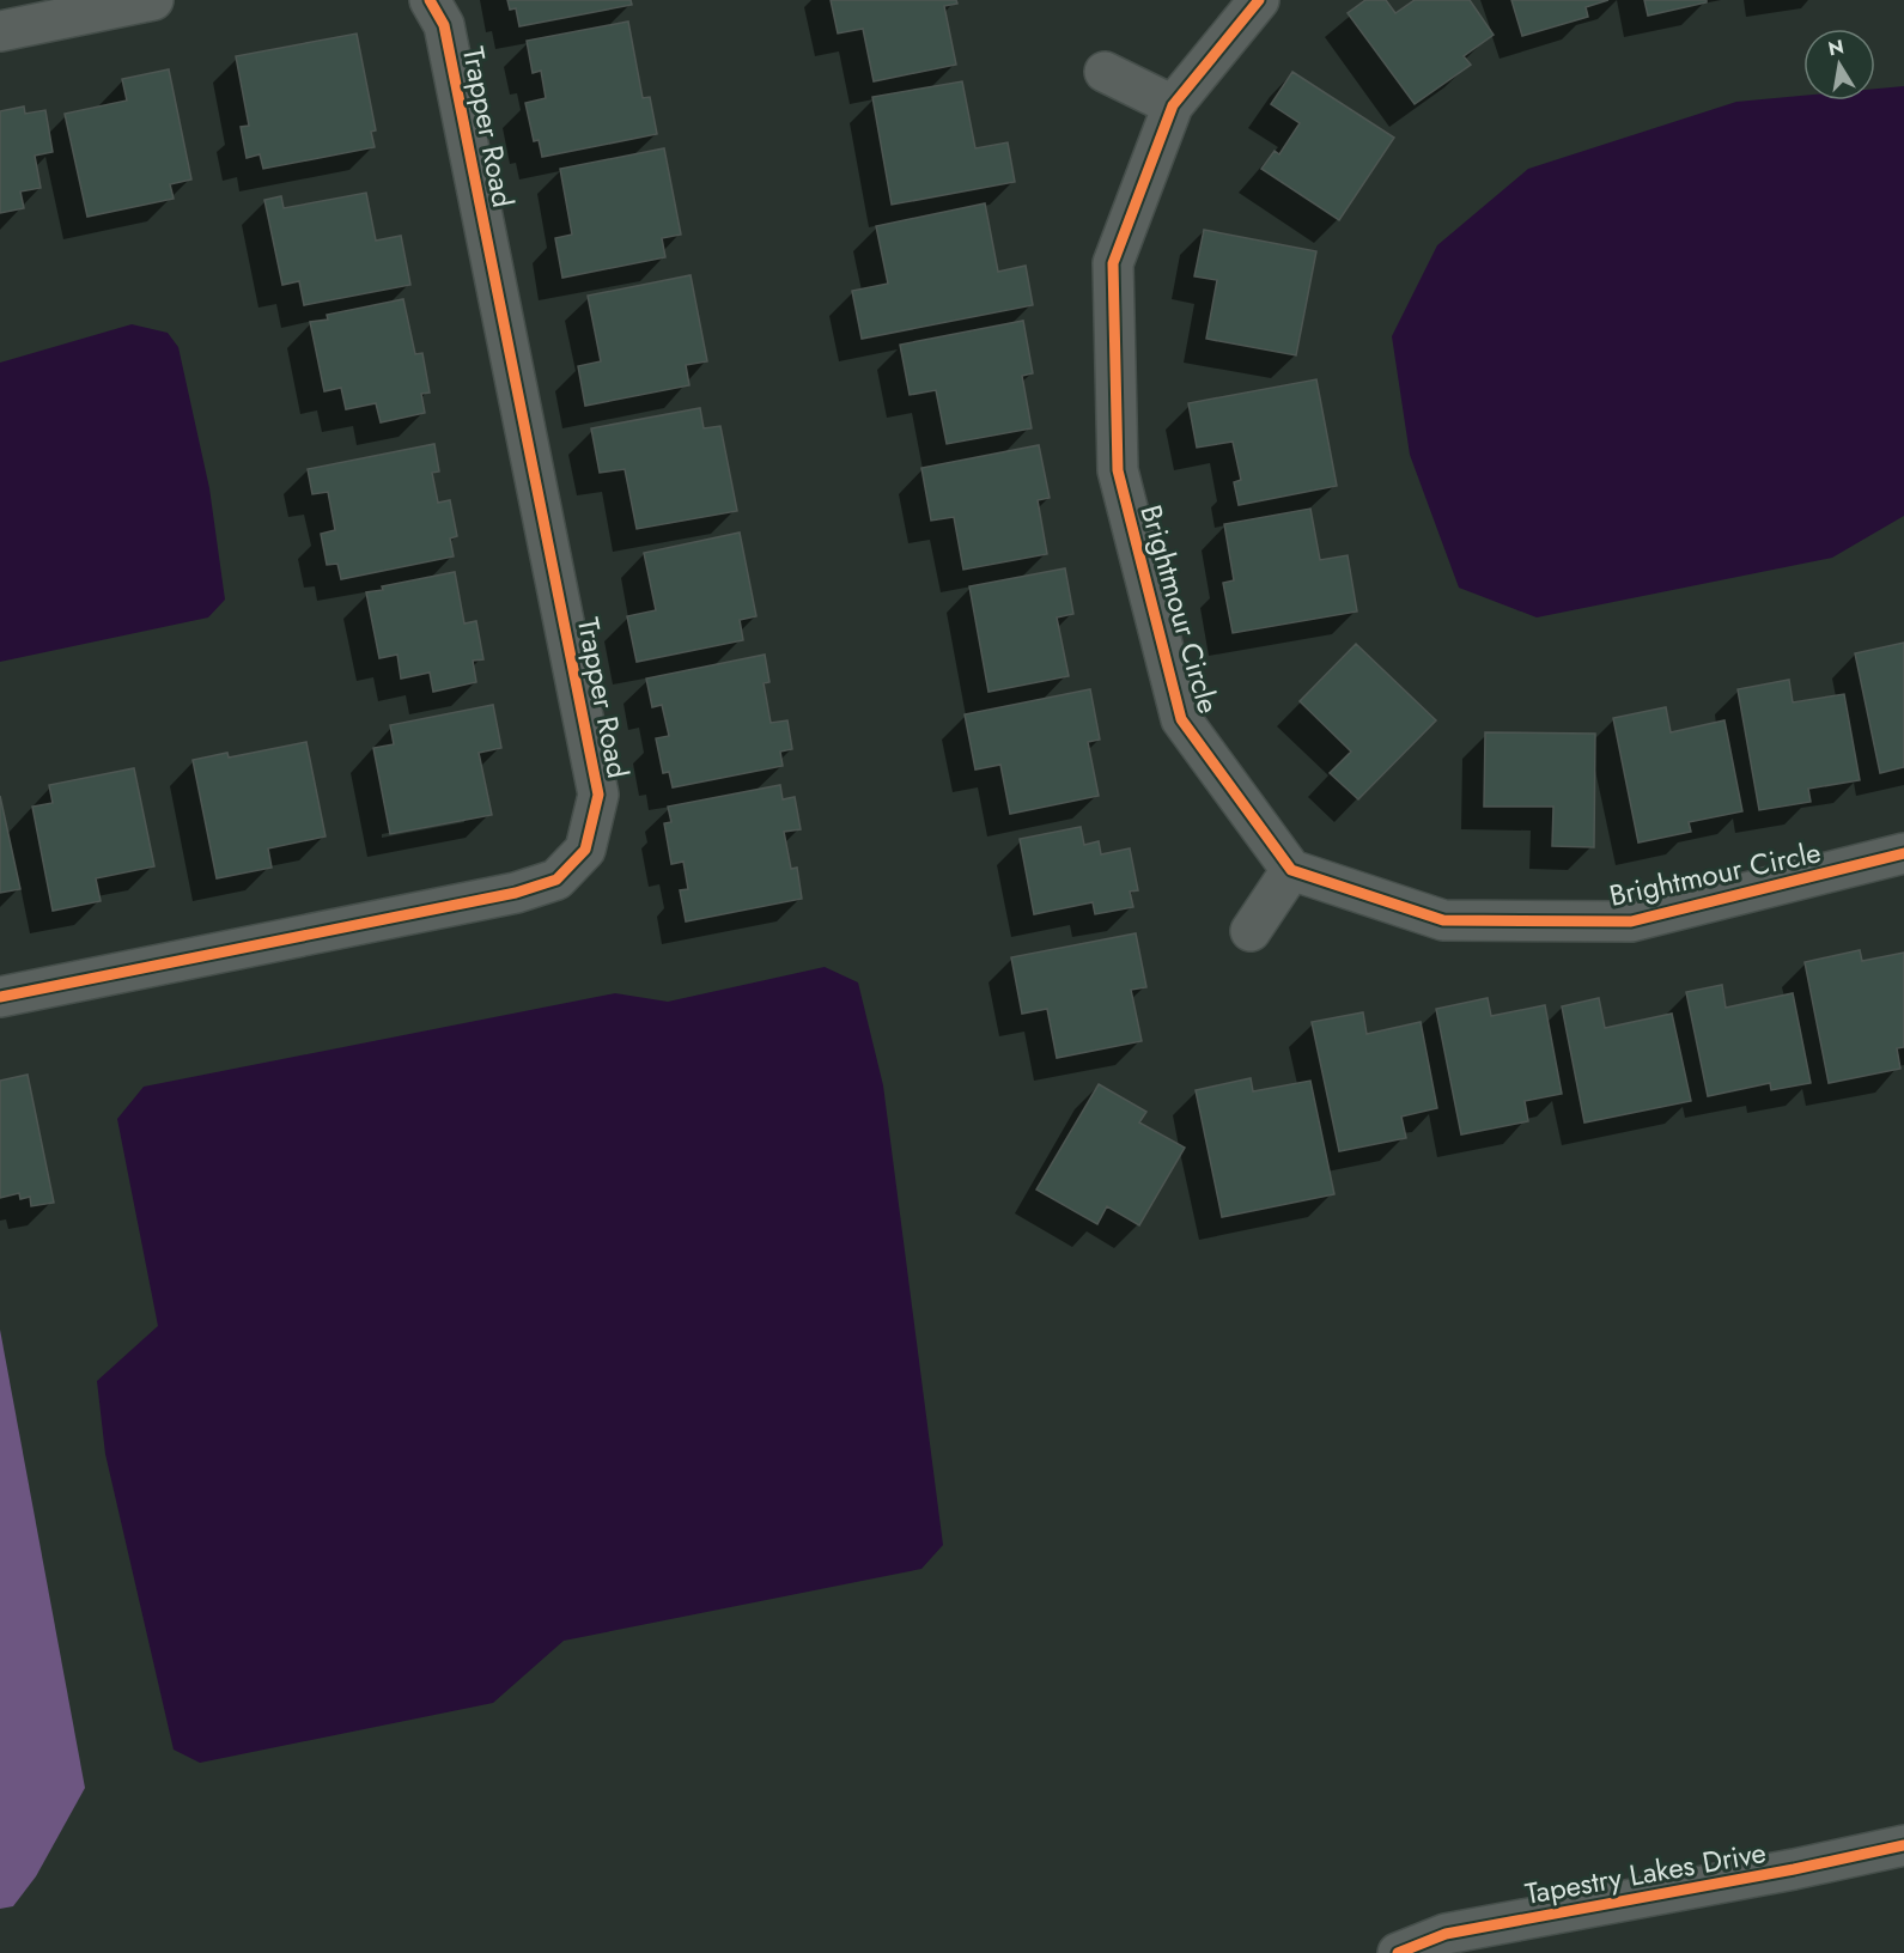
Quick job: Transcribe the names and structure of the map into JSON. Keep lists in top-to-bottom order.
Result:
{
  "streets": {
    "street": ["Trapper Road", "Brightmour Circle", "Tapestry Lakes Drive"]
  },
  "north": "top"
}
